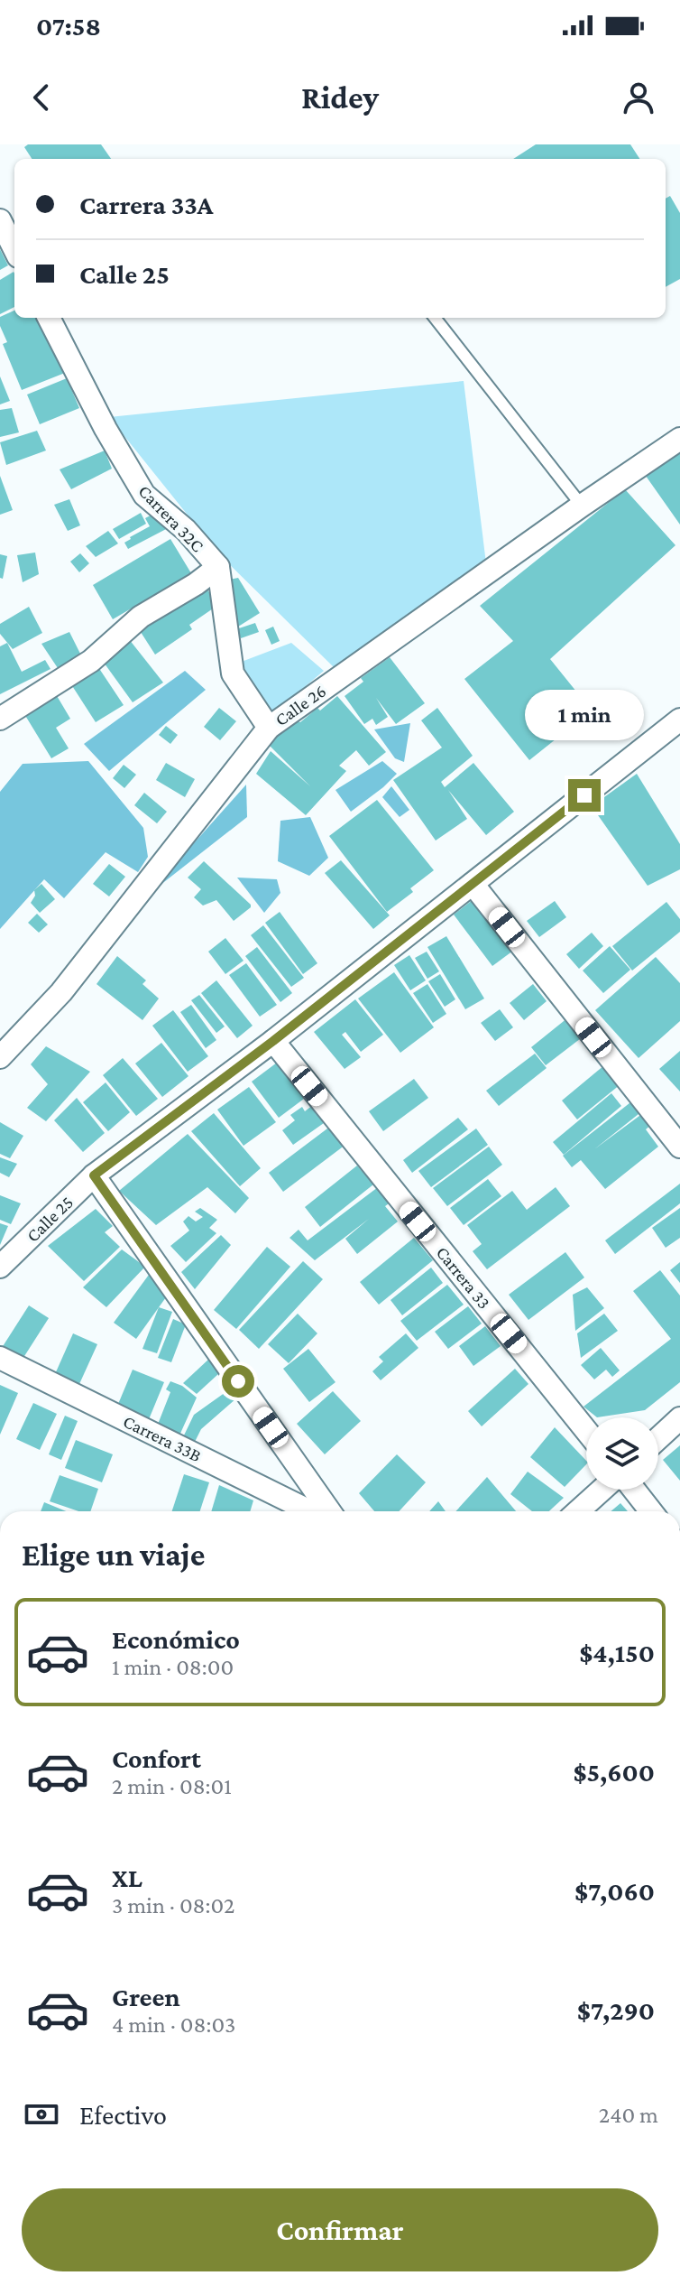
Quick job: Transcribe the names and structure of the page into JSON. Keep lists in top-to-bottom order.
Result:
{
  "streets": {
    "street": [
      "Carrera 32C",
      "Calle 26",
      "Calle 25",
      "Carrera 33",
      "Carrera 33B"
    ]
  },
  "crossings": [
    ["Carrera 32C", "Calle 26"],
    ["Calle 25", "Carrera 33"]
  ],
  "page": {
    "status": "07:58",
    "header": "Ridey",
    "banner": ["Carrera 33A", "Calle 25"],
    "bubble": "1 min",
    "heading": "Elige un viaje",
    "list": [
      {
        "name": "Económico",
        "note": "1 min · 08:00",
        "value": "$4,150"
      },
      {
        "name": "Confort",
        "note": "2 min · 08:01",
        "value": "$5,600"
      },
      {
        "name": "XL",
        "note": "3 min · 08:02",
        "value": "$7,060"
      },
      {
        "name": "Green",
        "note": "4 min · 08:03",
        "value": "$7,290"
      }
    ],
    "pay": ["Efectivo", "240 m"],
    "buttons": "Confirmar"
  }
}
